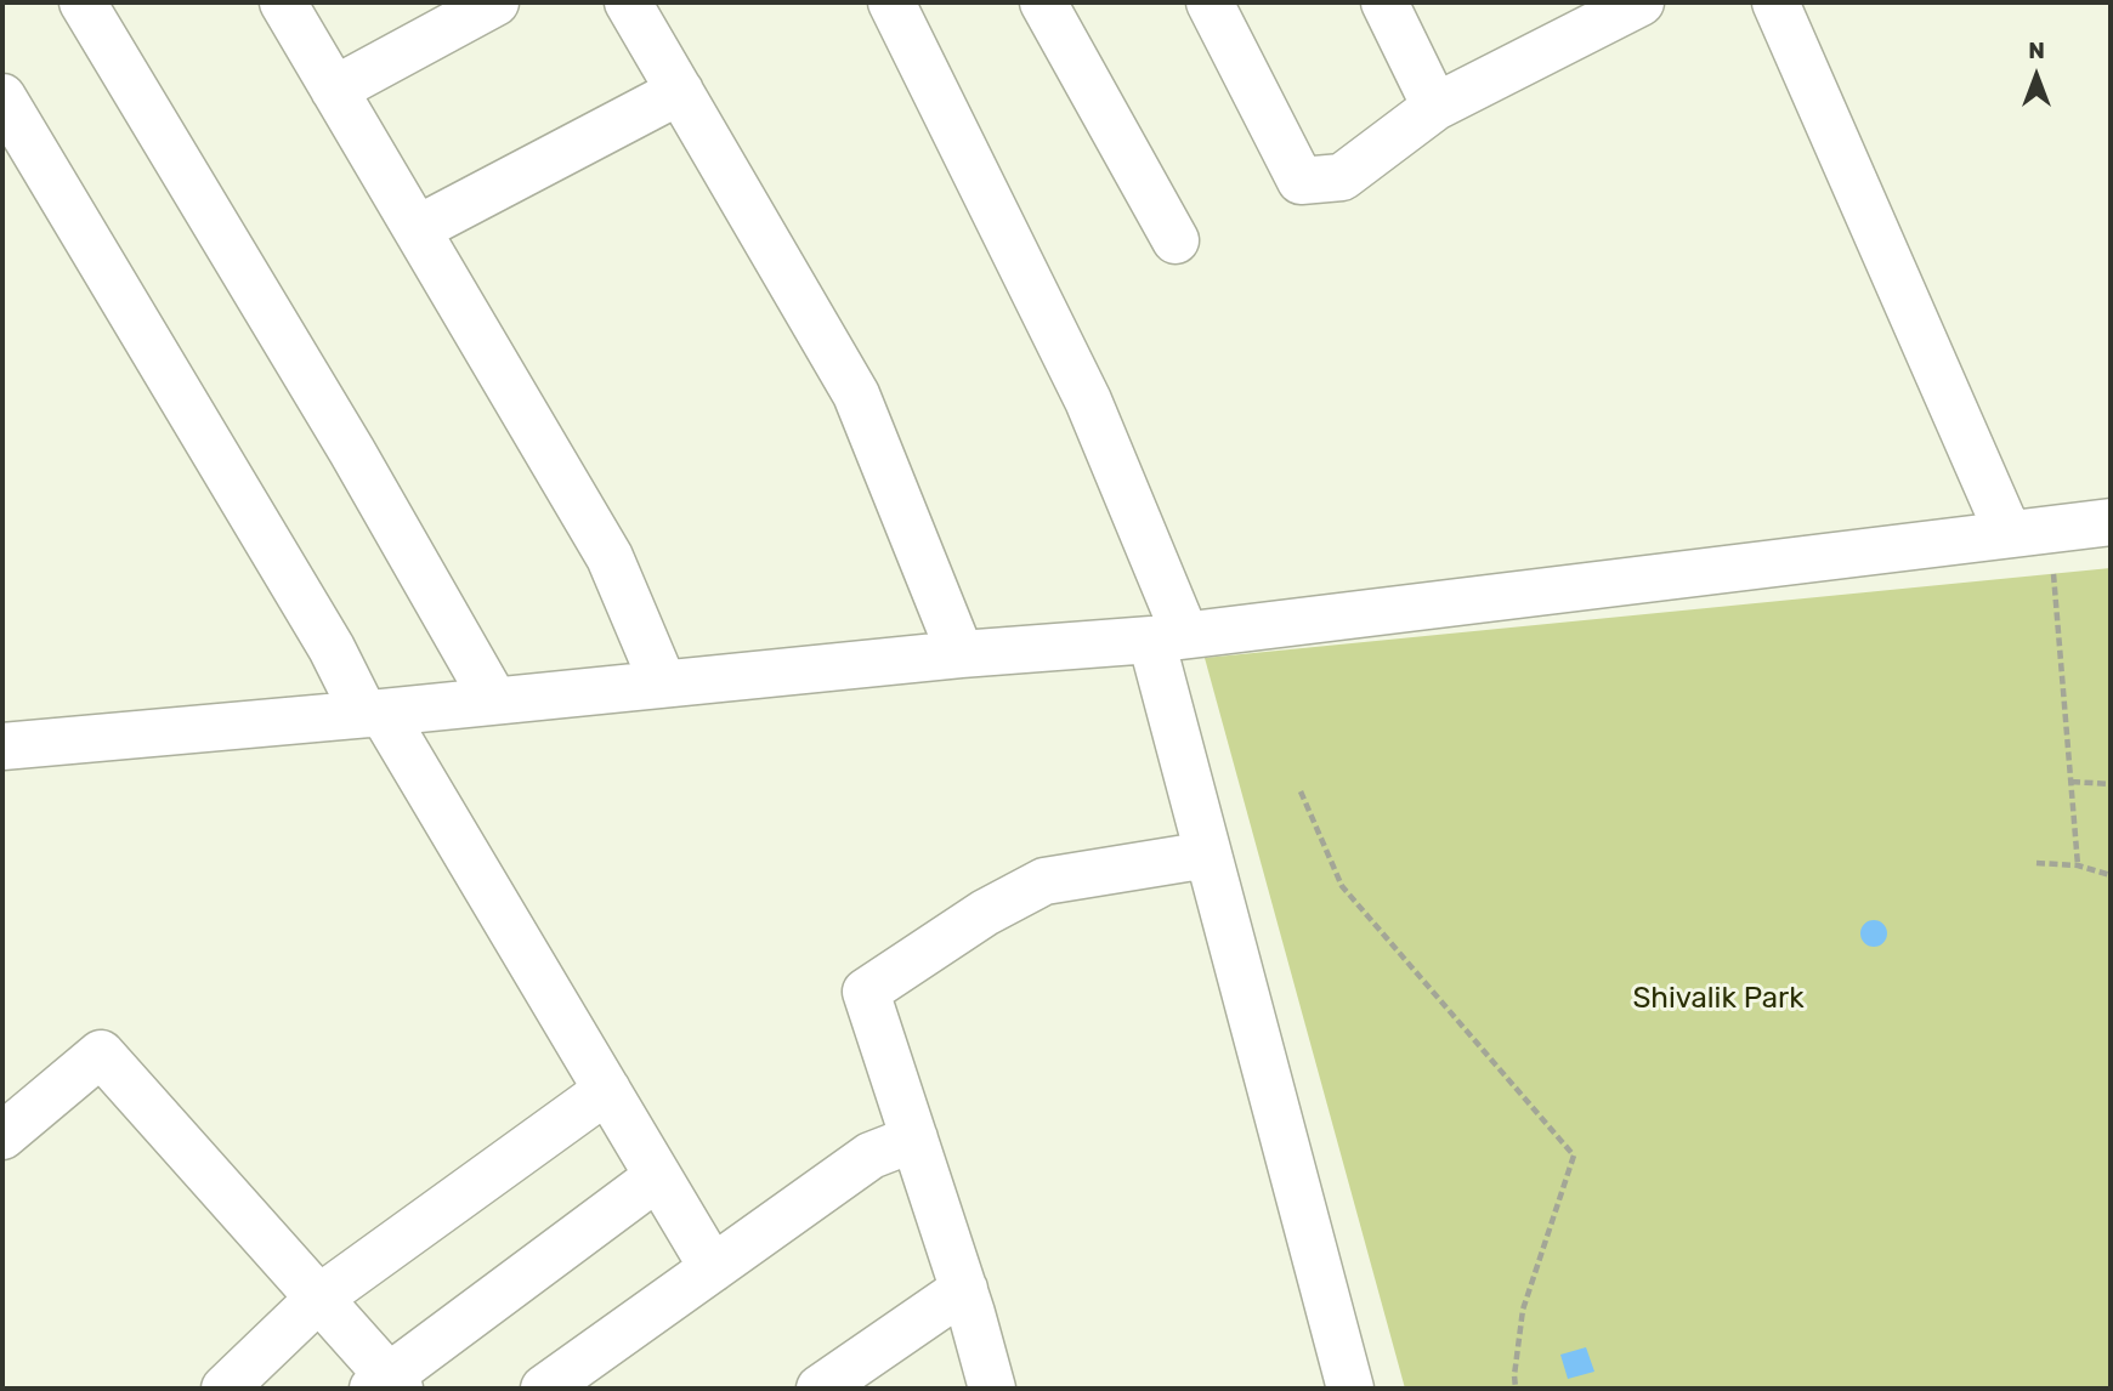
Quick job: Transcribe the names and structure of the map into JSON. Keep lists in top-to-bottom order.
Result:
{
  "parks": ["Shivalik Park"],
  "north": "top"
}
